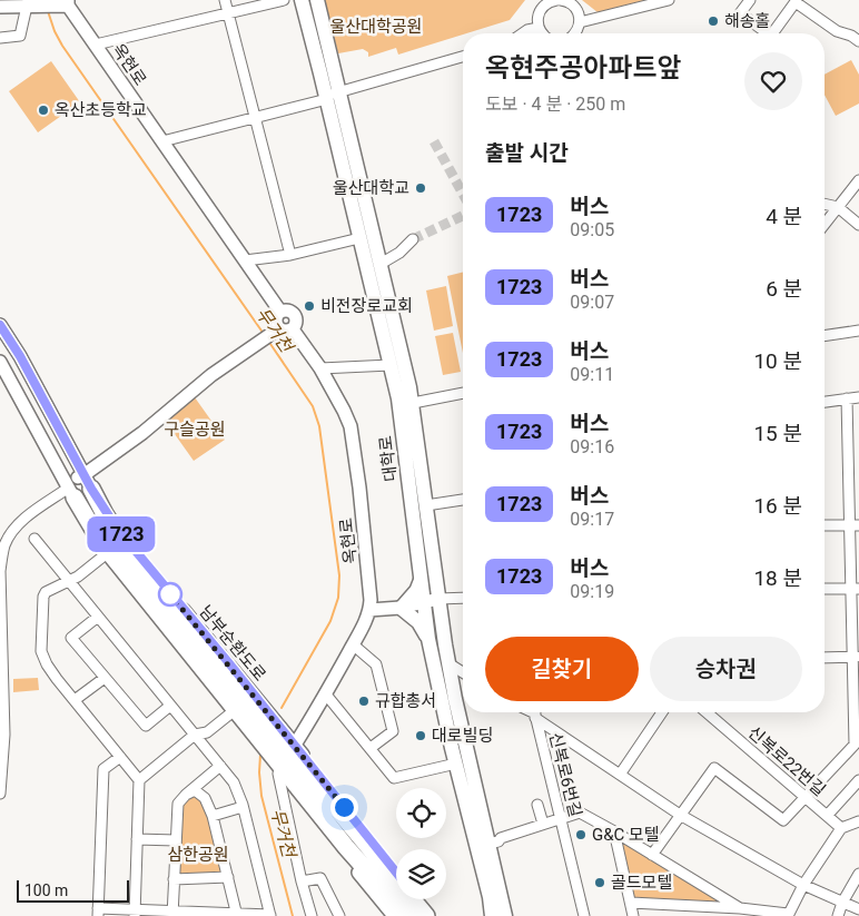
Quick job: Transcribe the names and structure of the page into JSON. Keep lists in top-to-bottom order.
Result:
{
  "streets": {
    "main road": ["옥현로", "대학로", "남부순환도로"],
    "street": ["신복로22번길", "신복로6번길"]
  },
  "crossings": [
    ["옥현로", "남부순환도로"]
  ],
  "water": ["무거천"],
  "parks": ["울산대학공원", "구슬공원", "삼한공원"],
  "places": [
    "해송홀",
    "옥산초등학교",
    "울산대학교",
    "비전장로교회",
    "규합총서",
    "대로빌딩",
    "G&C 모텔",
    "골드모텔"
  ],
  "lines": ["bus line 1723"],
  "scale_bar": "100 m",
  "page": {
    "on_map": "1723",
    "heading": [
      ["옥현주공아파트앞", "도보 · 4 분 · 250 m"],
      "출발 시간"
    ],
    "list": [
      {
        "mark": "1723",
        "name": "버스",
        "note": "09:05",
        "value": "4 분"
      },
      {
        "mark": "1723",
        "name": "버스",
        "note": "09:07",
        "value": "6 분"
      },
      {
        "mark": "1723",
        "name": "버스",
        "note": "09:11",
        "value": "10 분"
      },
      {
        "mark": "1723",
        "name": "버스",
        "note": "09:16",
        "value": "15 분"
      },
      {
        "mark": "1723",
        "name": "버스",
        "note": "09:17",
        "value": "16 분"
      },
      {
        "mark": "1723",
        "name": "버스",
        "note": "09:19",
        "value": "18 분"
      }
    ],
    "buttons": ["길찾기", "승차권"],
    "scale": "100 m"
  }
}
